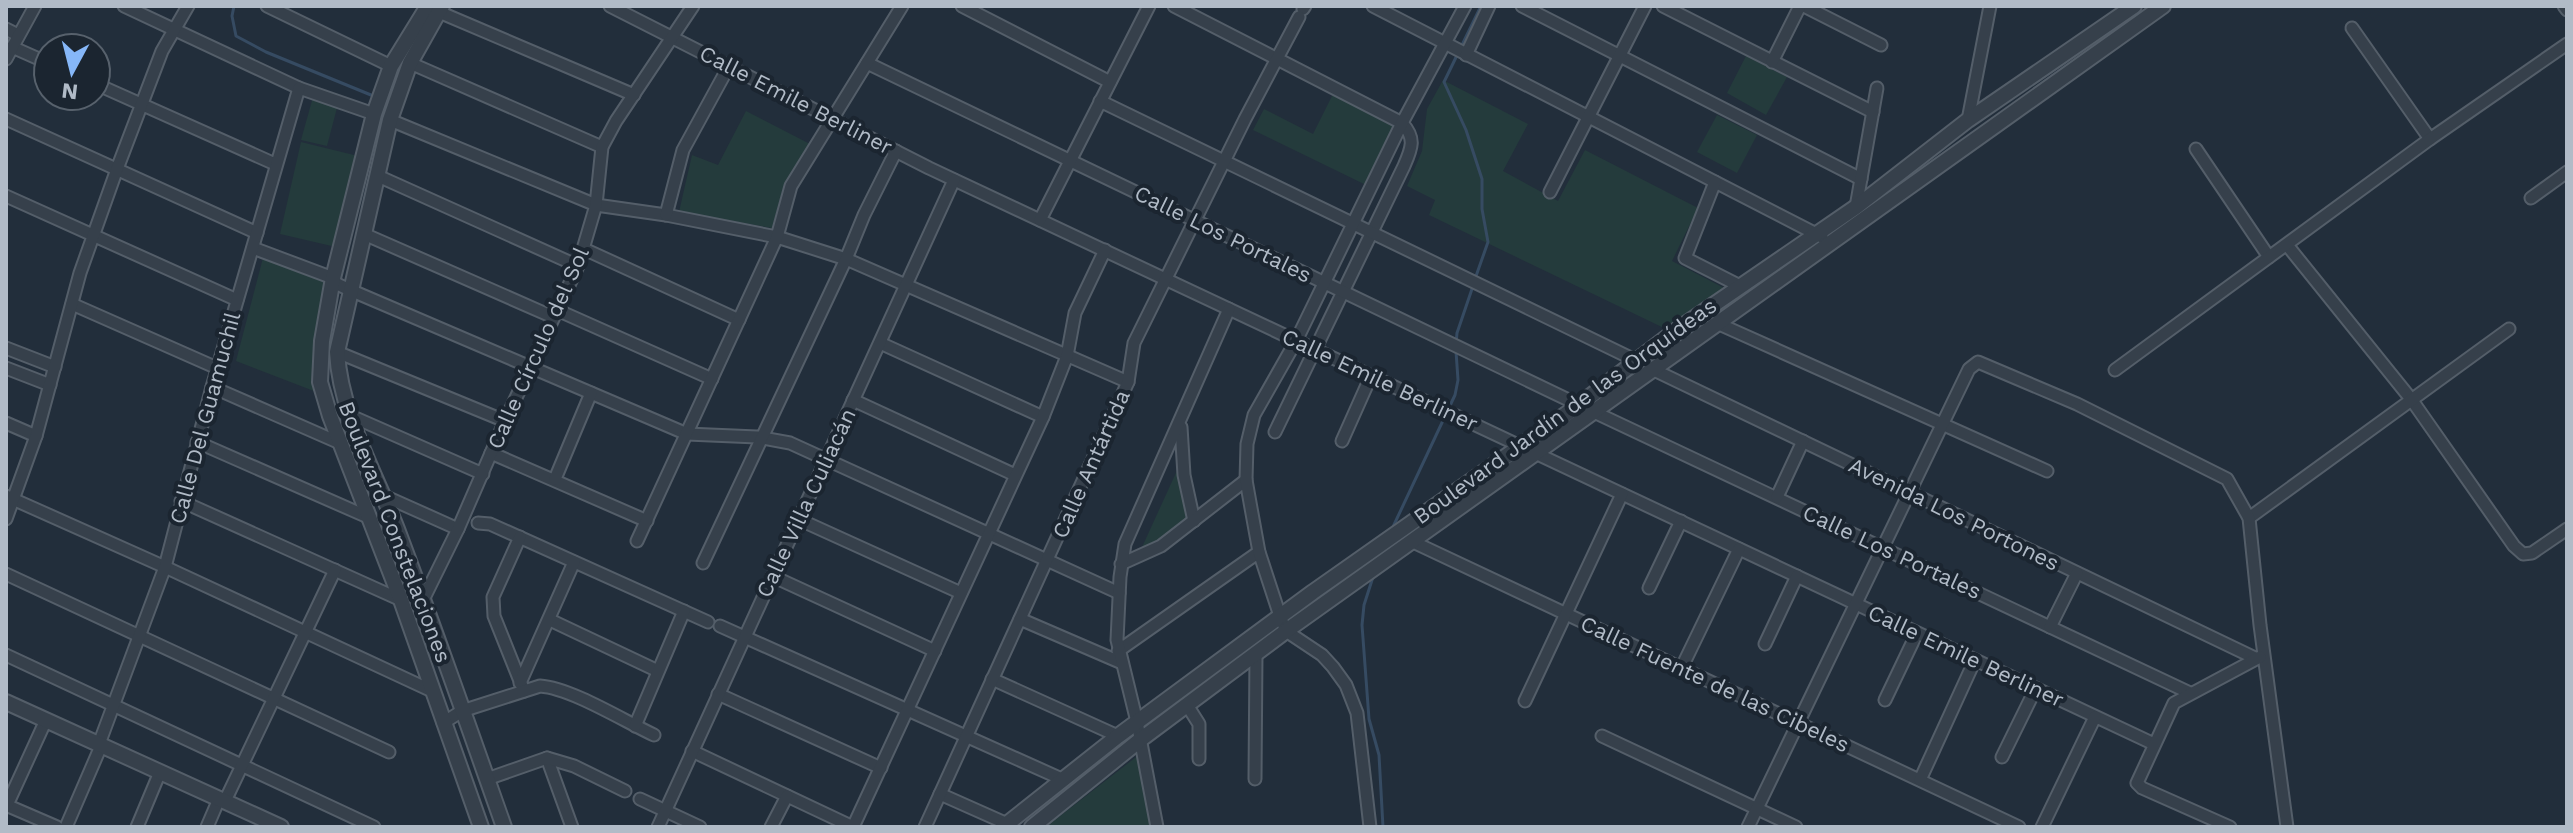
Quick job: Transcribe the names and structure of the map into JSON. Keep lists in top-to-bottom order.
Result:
{
  "streets": {
    "street": [
      "Calle Emile Berliner",
      "Calle Los Portales",
      "Calle Círculo del Sol",
      "Boulevard Jardín de las Orquídeas",
      "Calle Del Guamuchil",
      "Calle Antártida",
      "Calle Villa Culiacán",
      "Avenida Los Portones",
      "Boulevard Constelaciones",
      "Calle Fuente de las Cibeles"
    ]
  },
  "crossings": [
    ["Calle Emile Berliner", "Calle Círculo del Sol"],
    ["Calle Emile Berliner", "Boulevard Jardín de las Orquídeas"],
    ["Calle Emile Berliner", "Calle Antártida"],
    ["Calle Emile Berliner", "Calle Villa Culiacán"],
    ["Calle Los Portales", "Boulevard Jardín de las Orquídeas"],
    ["Calle Los Portales", "Calle Antártida"],
    ["Calle Círculo del Sol", "Boulevard Constelaciones"],
    ["Boulevard Jardín de las Orquídeas", "Avenida Los Portones"],
    ["Boulevard Jardín de las Orquídeas", "Calle Fuente de las Cibeles"]
  ],
  "north": "bottom"
}
